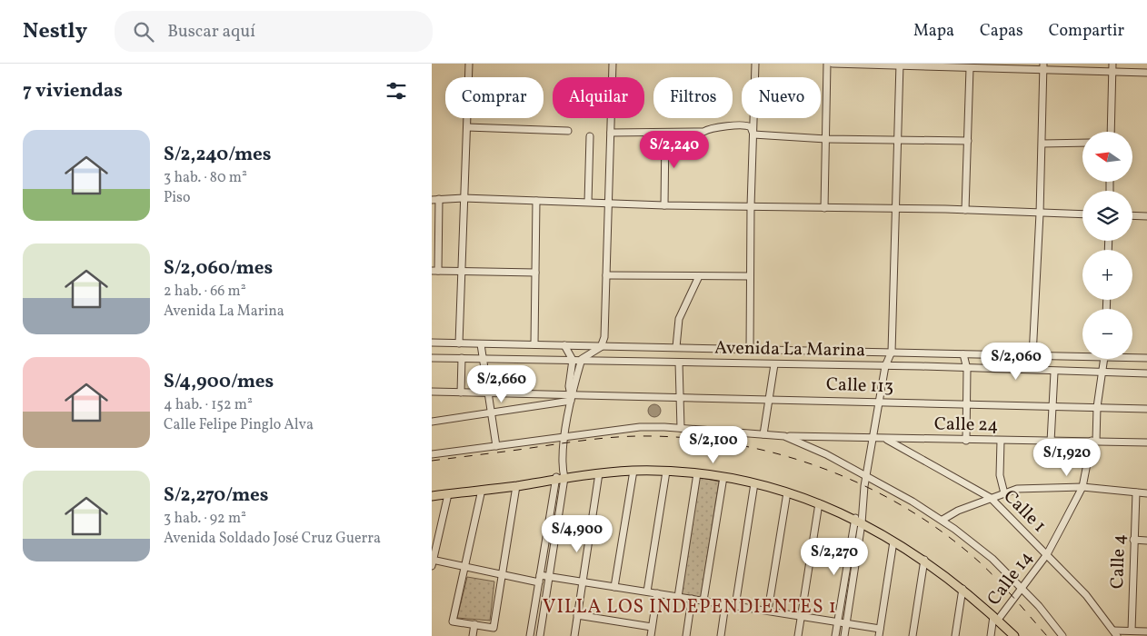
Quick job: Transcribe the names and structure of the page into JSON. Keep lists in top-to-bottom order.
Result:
{
  "streets": {
    "street": [
      "Avenida La Marina",
      "Calle 113",
      "Calle 24",
      "Calle 1",
      "Calle 4",
      "Calle 14"
    ]
  },
  "crossings": [
    ["Avenida La Marina", "Calle 14"],
    ["Calle 113", "Calle 14"],
    ["Calle 24", "Calle 1"],
    ["Calle 24", "Calle 14"],
    ["Calle 1", "Calle 14"]
  ],
  "districts": ["VILLA LOS INDEPENDIENTES 1"],
  "north": "left",
  "page": {
    "header": "Nestly",
    "search": "Buscar aquí",
    "nav": ["Mapa", "Capas", "Compartir"],
    "heading": "7 viviendas",
    "chip": [
      "Comprar",
      "Alquilar",
      "Filtros",
      "Nuevo"
    ],
    "list": [
      {
        "name": "S/2,240/mes",
        "note": "3 hab. · 80 m² · Piso"
      },
      {
        "name": "S/2,060/mes",
        "note": "2 hab. · 66 m² · Avenida La Marina"
      },
      {
        "name": "S/4,900/mes",
        "note": "4 hab. · 152 m² · Calle Felipe Pinglo Alva"
      },
      {
        "name": "S/2,270/mes",
        "note": "3 hab. · 92 m² · Avenida Soldado José Cruz Guerra"
      }
    ],
    "price": [
      "S/2,240",
      "S/2,060",
      "S/2,660",
      "S/2,100",
      "S/1,920",
      "S/4,900",
      "S/2,270"
    ],
    "map_buttons": ["+", "−"]
  }
}
